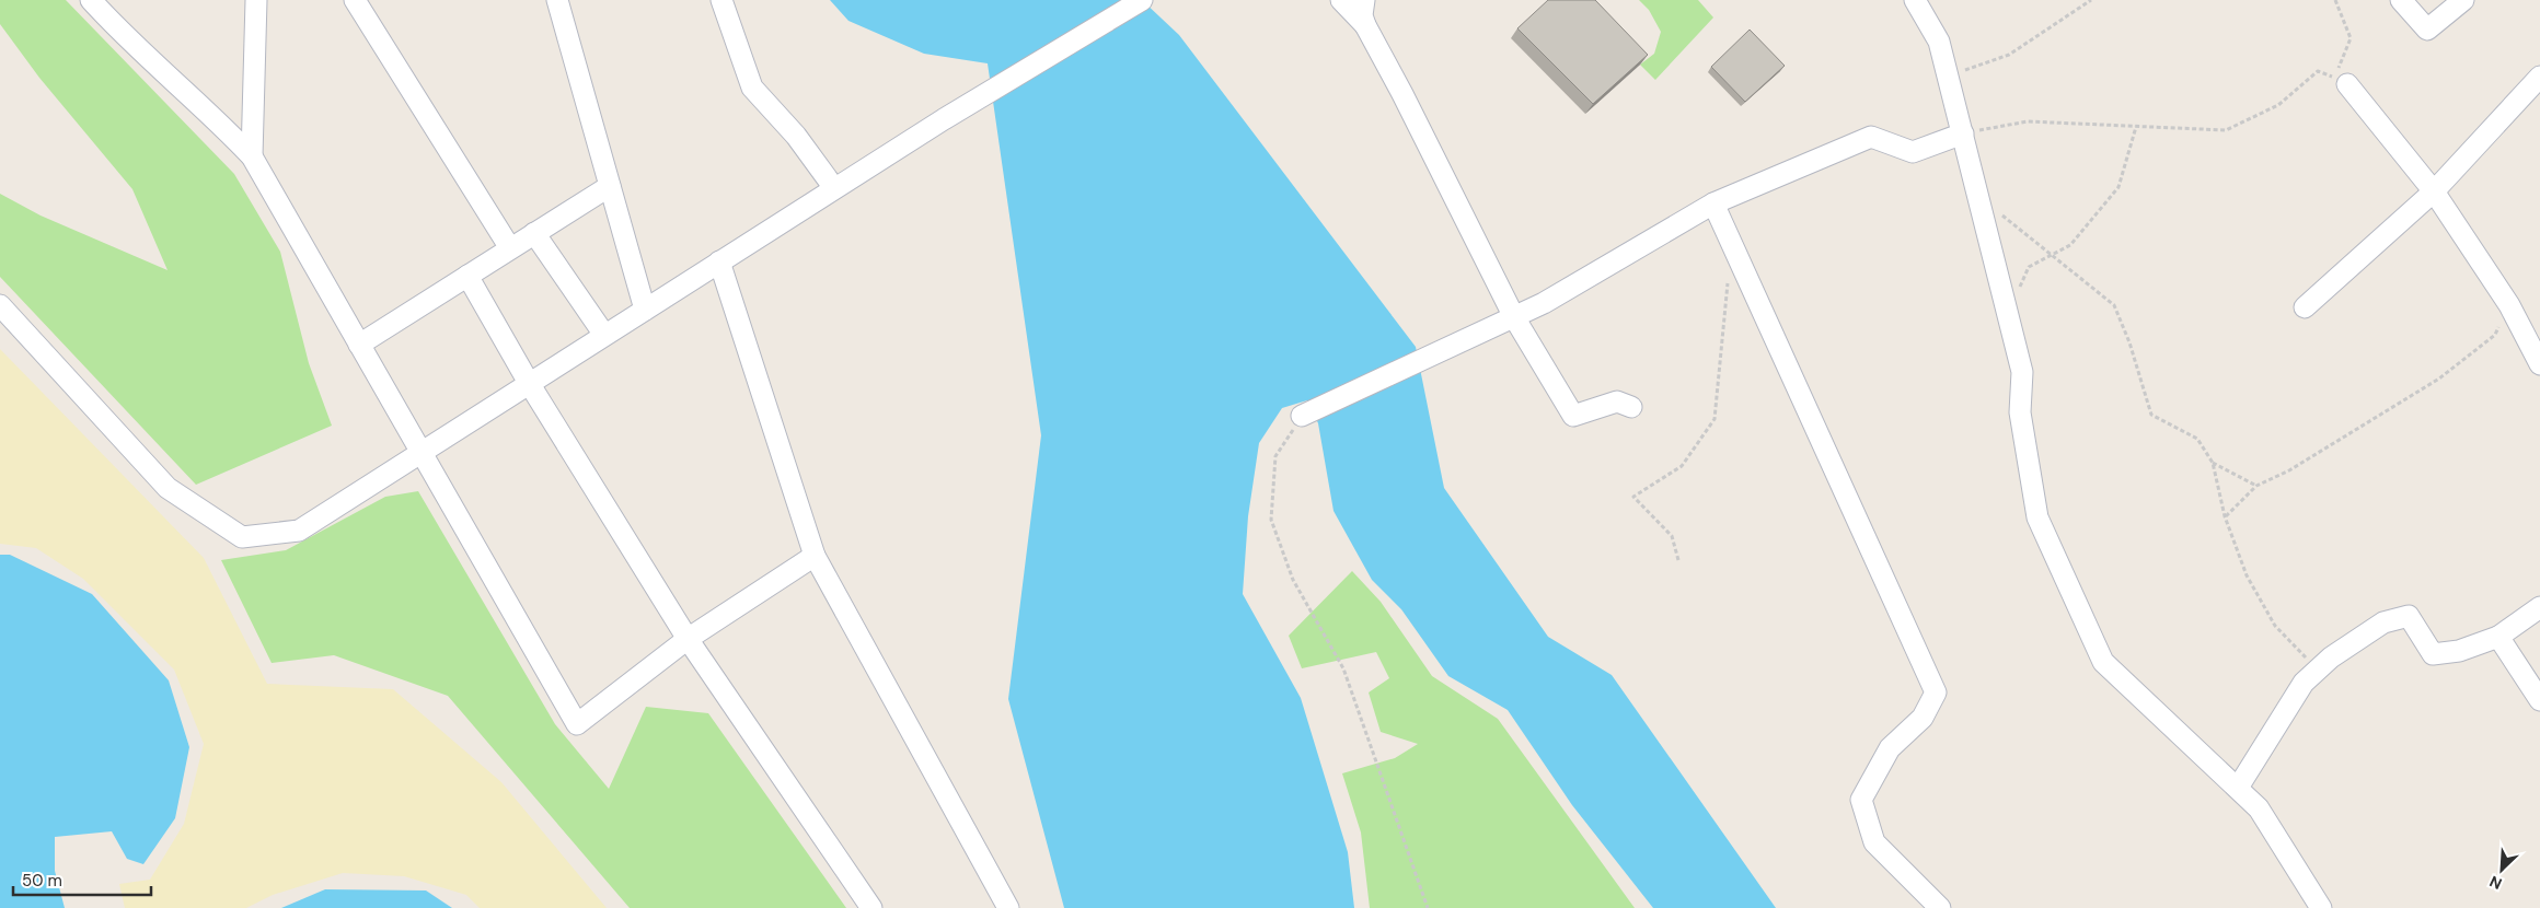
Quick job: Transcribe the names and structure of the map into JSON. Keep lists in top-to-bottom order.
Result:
{
  "scale_bar": "50 m",
  "north": "bottom left"
}
